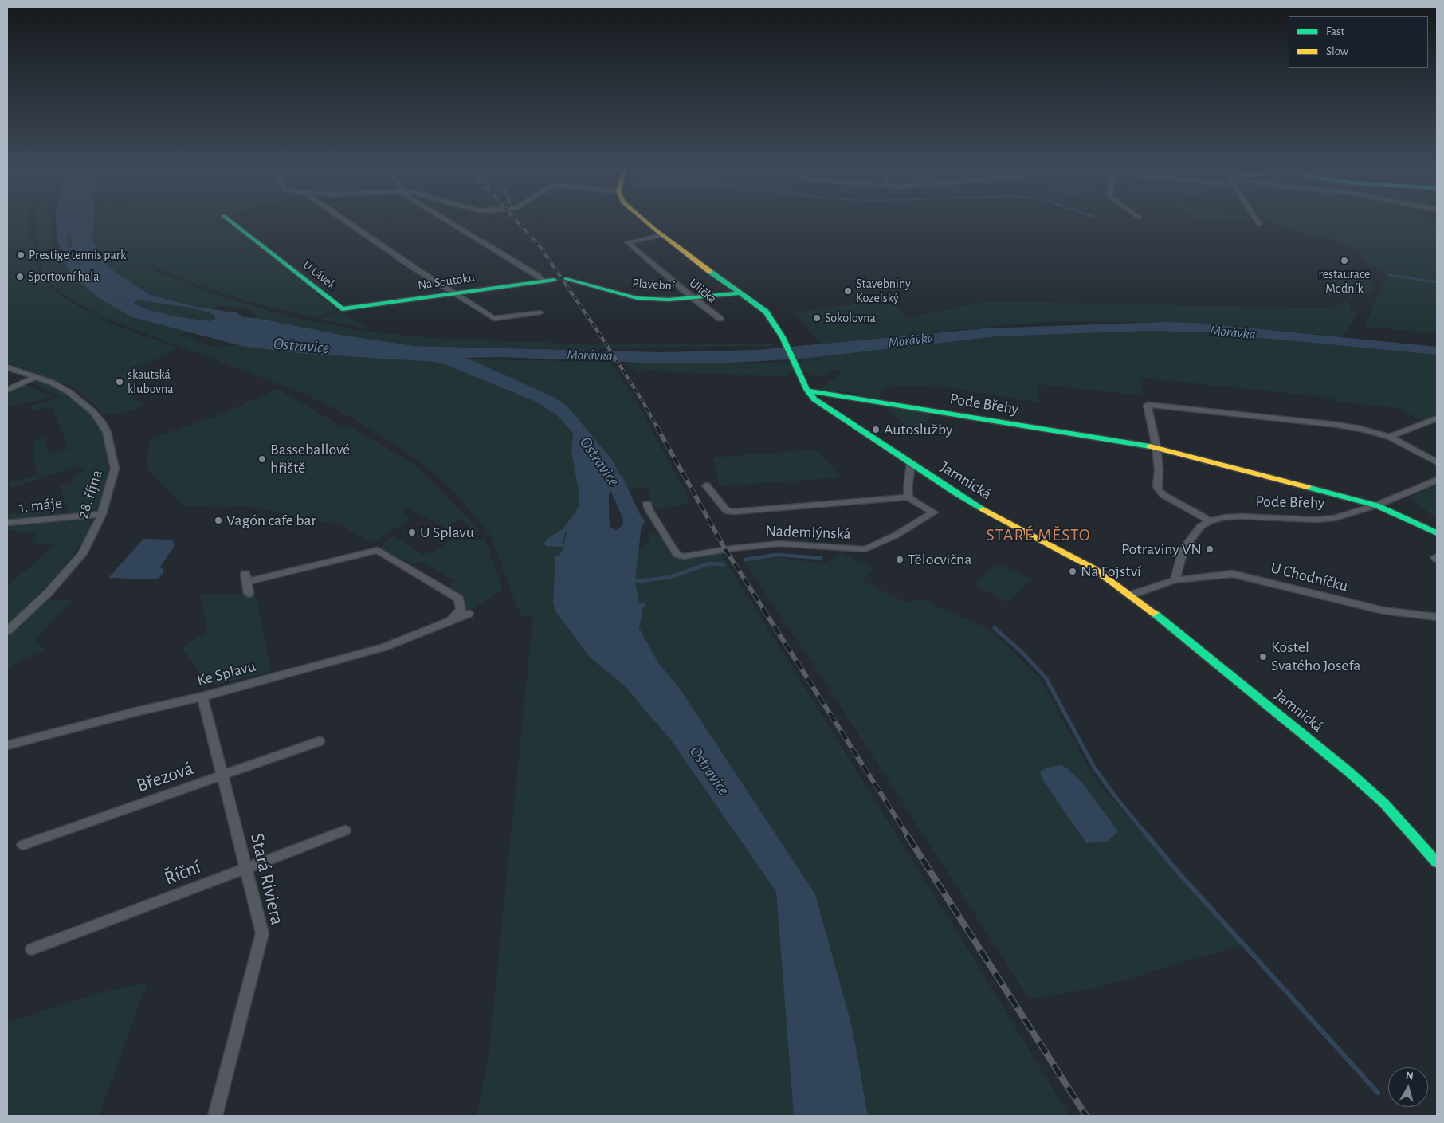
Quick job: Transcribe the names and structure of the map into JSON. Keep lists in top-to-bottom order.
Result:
{
  "streets": {
    "main road": [
      "U Lávek",
      "Na Soutoku",
      "Plavební",
      "Pode Břehy",
      "Jamnická"
    ],
    "street": [
      "Ulička",
      "28. října",
      "1. máje",
      "Nademlýnská",
      "U Chodníčku",
      "Ke Splavu",
      "Březová",
      "Říční",
      "Stará Riviera"
    ]
  },
  "crossings": [
    ["U Lávek", "Na Soutoku"],
    ["Plavební", "Ulička"],
    ["Plavební", "Jamnická"],
    ["Pode Břehy", "Jamnická"],
    ["28. října", "1. máje"],
    ["Ke Splavu", "Stará Riviera"],
    ["Březová", "Stará Riviera"],
    ["Říční", "Stará Riviera"]
  ],
  "districts": ["STARÉ MĚSTO"],
  "water": ["Morávka", "Ostravice"],
  "places": [
    "Prestige tennis park",
    "restaurace Medník",
    "Sportovní hala",
    "Stavebniny Kozelský",
    "Sokolovna",
    "skautská klubovna",
    "Autoslužby",
    "Basseballové hřiště",
    "Vagón cafe bar",
    "U Splavu",
    "Potraviny VN",
    "Tělocvična",
    "Na Fojství",
    "Kostel Svatého Josefa"
  ],
  "legend": ["Fast", "Slow"],
  "north": "top"
}
